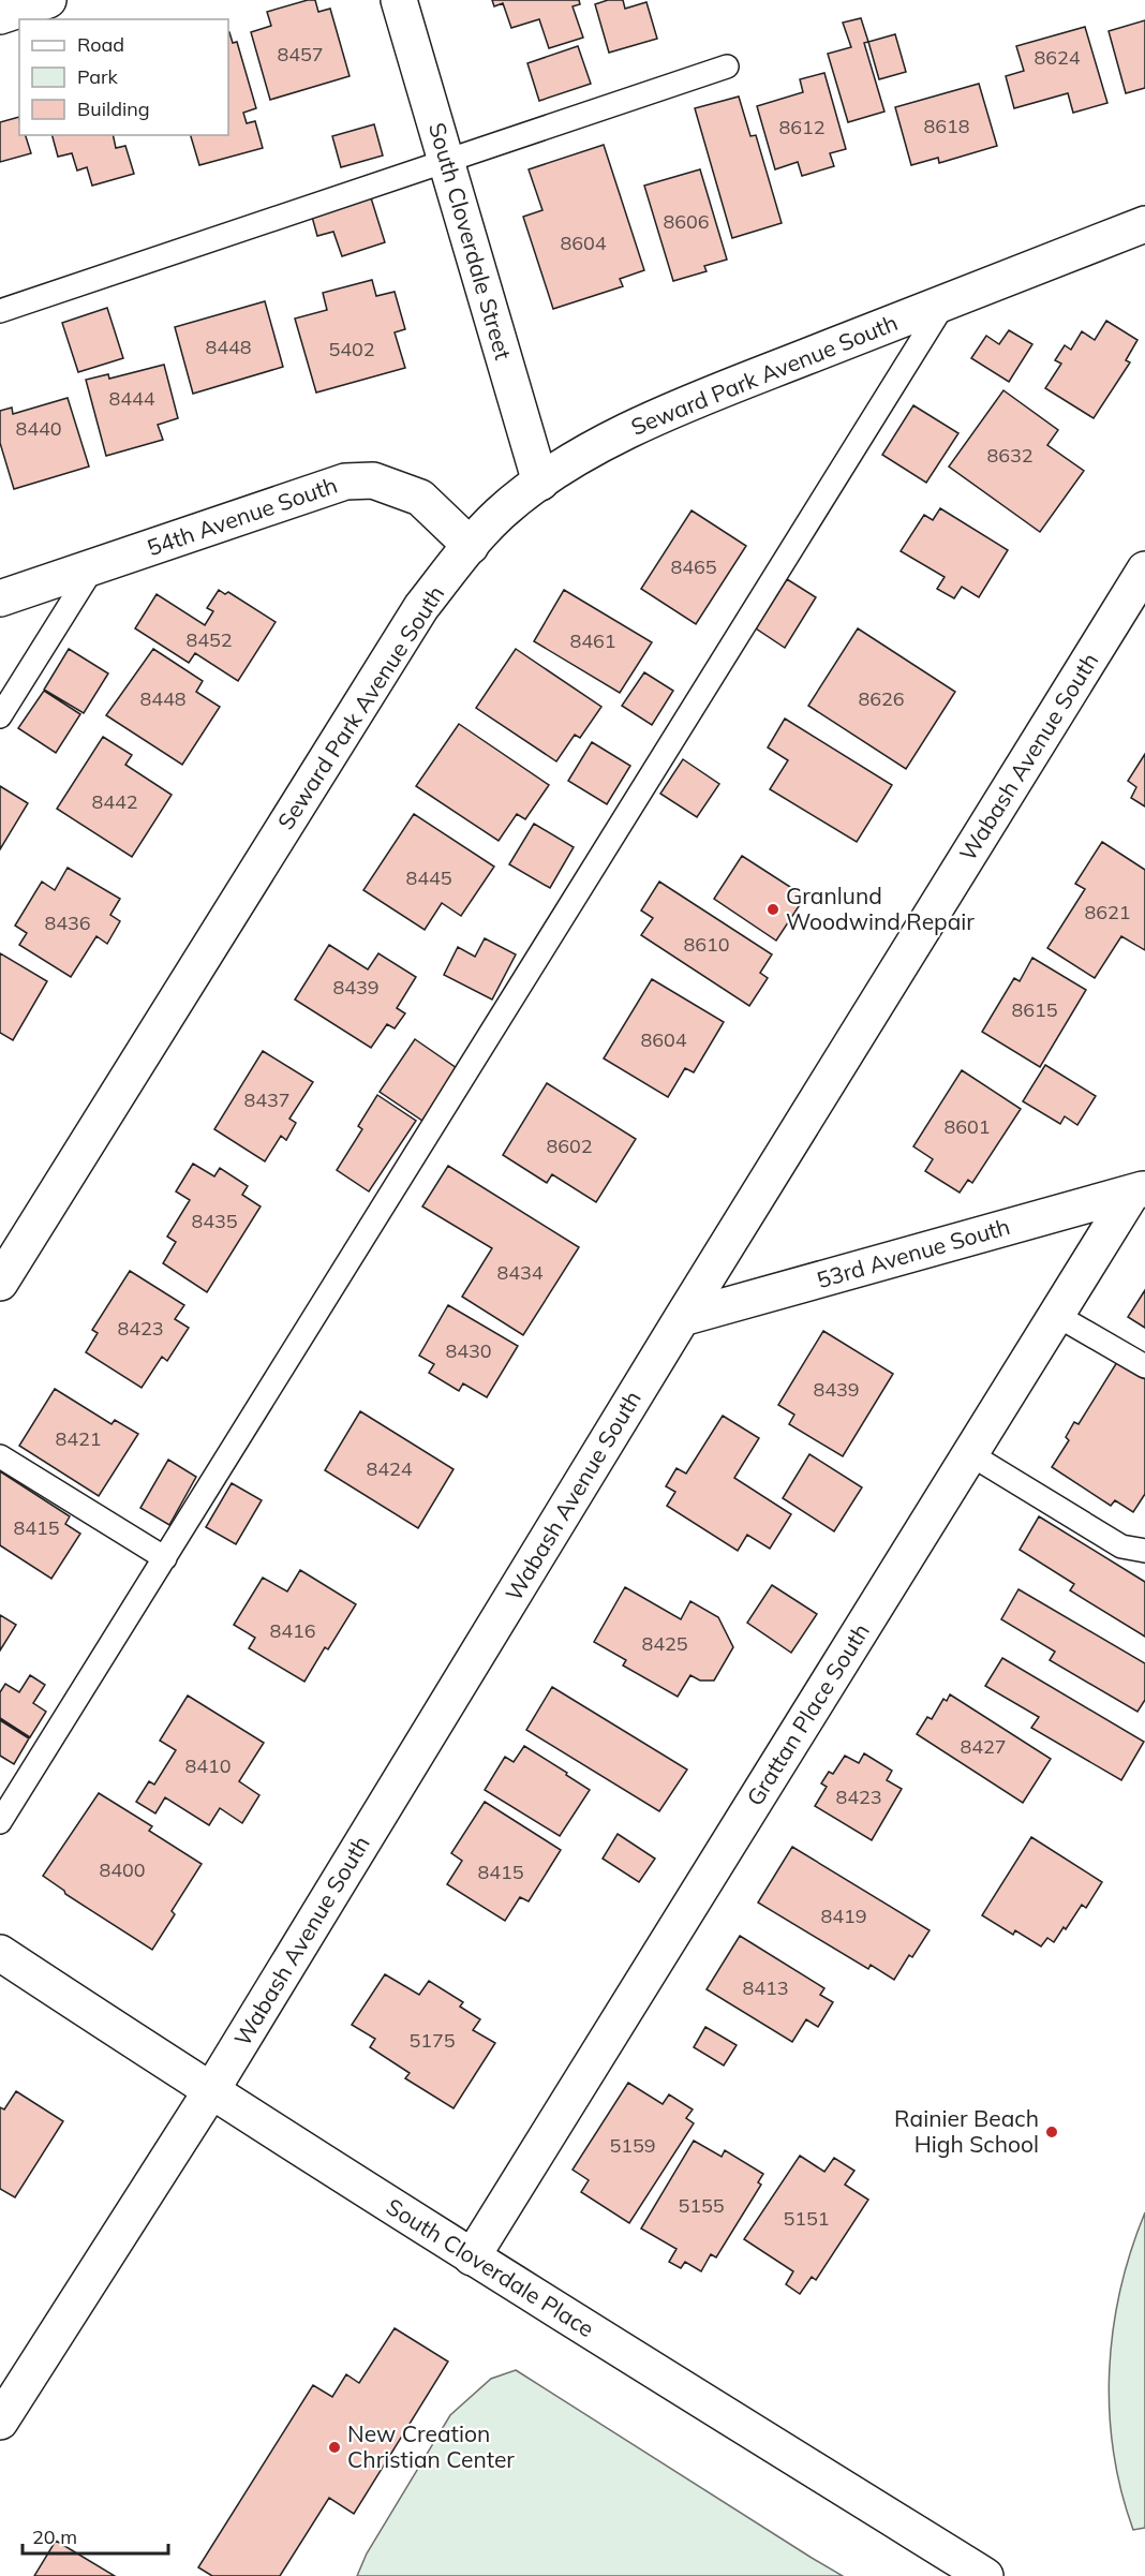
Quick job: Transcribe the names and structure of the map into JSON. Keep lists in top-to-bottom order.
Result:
{
  "streets": {
    "street": [
      "South Cloverdale Street",
      "Seward Park Avenue South",
      "54th Avenue South",
      "Wabash Avenue South",
      "53rd Avenue South",
      "Grattan Place South",
      "South Cloverdale Place"
    ]
  },
  "crossings": [
    ["South Cloverdale Street", "Seward Park Avenue South"],
    ["Seward Park Avenue South", "54th Avenue South"],
    ["Wabash Avenue South", "53rd Avenue South"],
    ["Wabash Avenue South", "South Cloverdale Place"],
    ["53rd Avenue South", "Grattan Place South"],
    ["Grattan Place South", "South Cloverdale Place"]
  ],
  "places": ["Granlund Woodwind Repair", "Rainier Beach High School", "New Creation Christian Center"],
  "house_numbers": [
    "8457",
    "8624",
    "8618",
    "8612",
    "8606",
    "8604",
    "8448",
    "5402",
    "8444",
    "8440",
    "8632",
    "8465",
    "8452",
    "8461",
    "8448",
    "8626",
    "8442",
    "8445",
    "8621",
    "8436",
    "8610",
    "8439",
    "8615",
    "8604",
    "8437",
    "8601",
    "8602",
    "8435",
    "8434",
    "8423",
    "8430",
    "8439",
    "8421",
    "8424",
    "8415",
    "8416",
    "8425",
    "8427",
    "8410",
    "8423",
    "8400",
    "8415",
    "8419",
    "8413",
    "5175",
    "5159",
    "5155",
    "5151"
  ],
  "legend": ["Road", "Park", "Building"],
  "scale_bar": "20 m"
}
